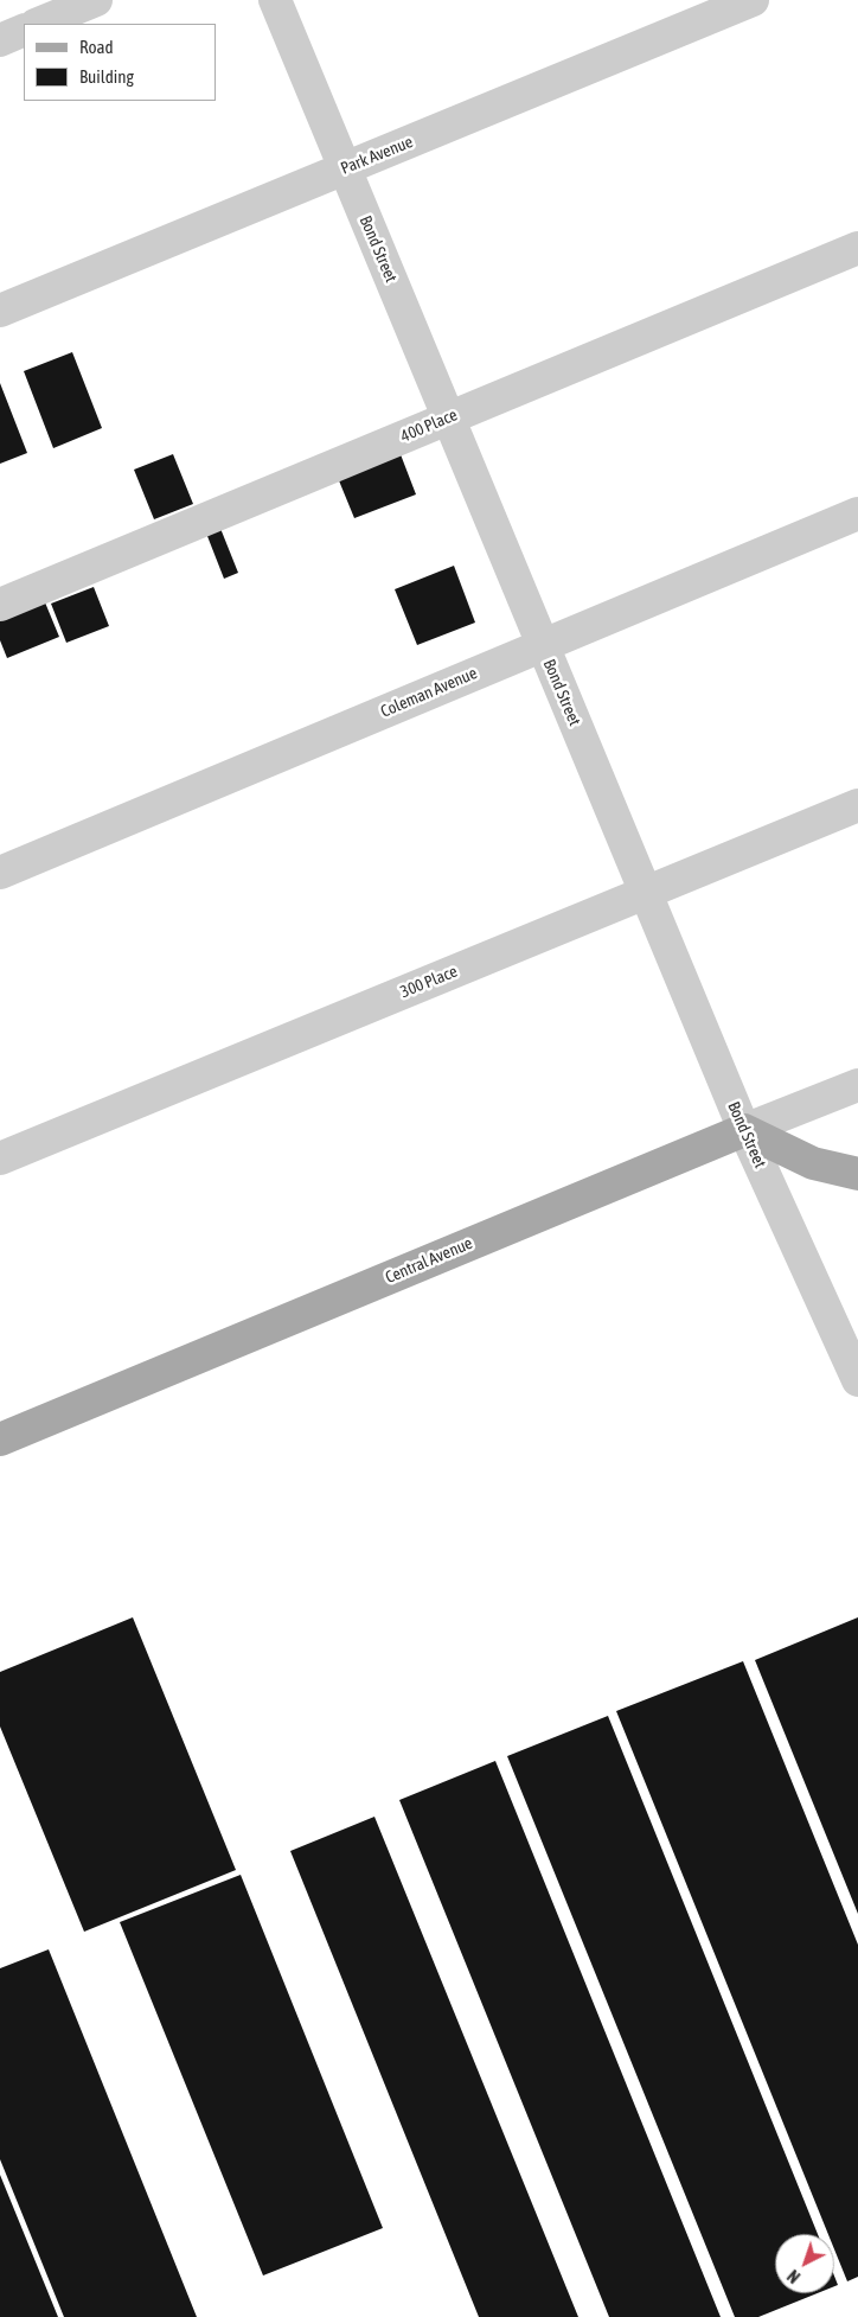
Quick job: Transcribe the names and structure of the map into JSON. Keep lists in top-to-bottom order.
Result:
{
  "streets": {
    "main road": ["Central Avenue"],
    "street": [
      "Park Avenue",
      "Bond Street",
      "400 Place",
      "Coleman Avenue",
      "300 Place"
    ]
  },
  "crossings": [
    ["Park Avenue", "Bond Street"],
    ["Bond Street", "400 Place"],
    ["Bond Street", "Coleman Avenue"],
    ["Bond Street", "300 Place"],
    ["Bond Street", "Central Avenue"]
  ],
  "legend": ["Road", "Building"],
  "north": "bottom left"
}
